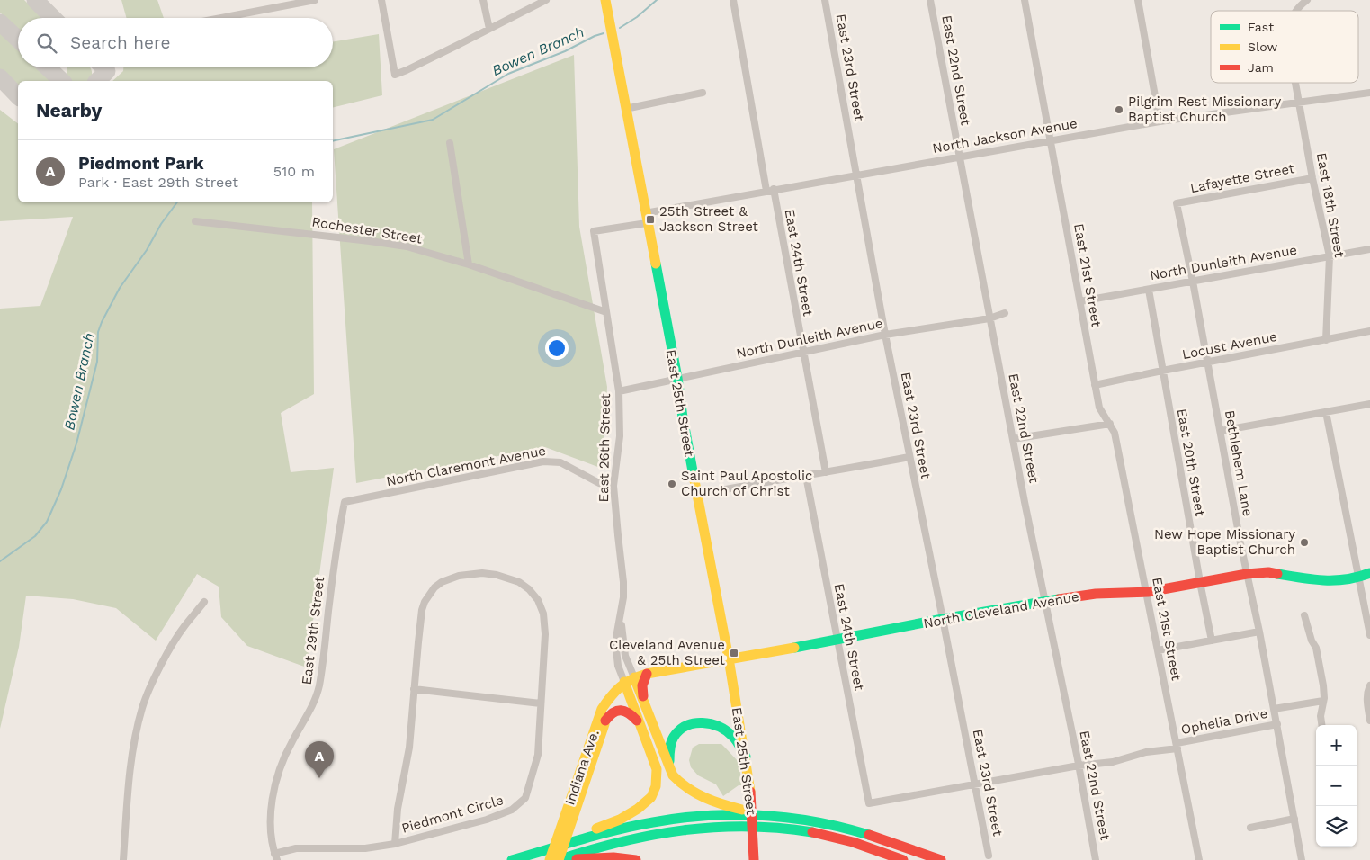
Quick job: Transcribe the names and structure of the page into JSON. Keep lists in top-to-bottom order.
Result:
{
  "streets": {
    "main road": ["East 25th Street", "North Cleveland Avenue", "Indiana Ave."],
    "street": [
      "East 23rd Street",
      "East 22nd Street",
      "North Jackson Avenue",
      "Lafayette Street",
      "East 18th Street",
      "Rochester Street",
      "East 24th Street",
      "North Dunleith Avenue",
      "East 21st Street",
      "Locust Avenue",
      "East 26th Street",
      "East 20th Street",
      "Bethlehem Lane",
      "North Claremont Avenue",
      "East 29th Street",
      "Ophelia Drive",
      "Piedmont Circle"
    ]
  },
  "crossings": [
    ["East 23rd Street", "North Jackson Avenue"],
    ["East 23rd Street", "North Dunleith Avenue"],
    ["East 23rd Street", "North Cleveland Avenue"],
    ["East 23rd Street", "Ophelia Drive"],
    ["East 22nd Street", "North Jackson Avenue"],
    ["East 22nd Street", "North Dunleith Avenue"],
    ["East 22nd Street", "North Cleveland Avenue"],
    ["East 22nd Street", "Ophelia Drive"],
    ["North Jackson Avenue", "East 18th Street"],
    ["North Jackson Avenue", "East 24th Street"],
    ["North Jackson Avenue", "East 21st Street"],
    ["North Jackson Avenue", "East 25th Street"],
    ["North Jackson Avenue", "East 26th Street"],
    ["Lafayette Street", "East 18th Street"],
    ["Lafayette Street", "Bethlehem Lane"],
    ["East 18th Street", "North Dunleith Avenue"],
    ["East 18th Street", "Locust Avenue"],
    ["Rochester Street", "East 26th Street"],
    ["East 24th Street", "North Dunleith Avenue"],
    ["East 24th Street", "North Cleveland Avenue"],
    ["East 24th Street", "Ophelia Drive"],
    ["North Dunleith Avenue", "East 21st Street"],
    ["North Dunleith Avenue", "East 25th Street"],
    ["North Dunleith Avenue", "East 26th Street"],
    ["North Dunleith Avenue", "East 20th Street"],
    ["North Dunleith Avenue", "Bethlehem Lane"],
    ["East 21st Street", "Locust Avenue"],
    ["East 21st Street", "North Cleveland Avenue"],
    ["East 21st Street", "Ophelia Drive"],
    ["Locust Avenue", "East 20th Street"],
    ["Locust Avenue", "Bethlehem Lane"],
    ["East 25th Street", "North Cleveland Avenue"],
    ["East 26th Street", "North Claremont Avenue"],
    ["East 20th Street", "North Cleveland Avenue"],
    ["Bethlehem Lane", "North Cleveland Avenue"],
    ["Bethlehem Lane", "Ophelia Drive"],
    ["North Claremont Avenue", "East 29th Street"],
    ["North Cleveland Avenue", "Indiana Ave."],
    ["East 29th Street", "Piedmont Circle"]
  ],
  "water": ["Bowen Branch"],
  "places": {
    "other": ["Pilgrim Rest Missionary Baptist Church", "Saint Paul Apostolic Church of Christ", "New Hope Missionary Baptist Church"],
    "transit": ["25th Street & Jackson Street", "Cleveland Avenue & 25th Street"]
  },
  "legend": ["Fast", "Slow", "Jam"],
  "page": {
    "search": "Search here",
    "heading": "Nearby",
    "list": [
      {
        "mark": "A",
        "name": "Piedmont Park",
        "note": "Park · East 29th Street",
        "value": "510 m"
      }
    ],
    "map_buttons": ["+", "−"],
    "pins": "A"
  }
}
